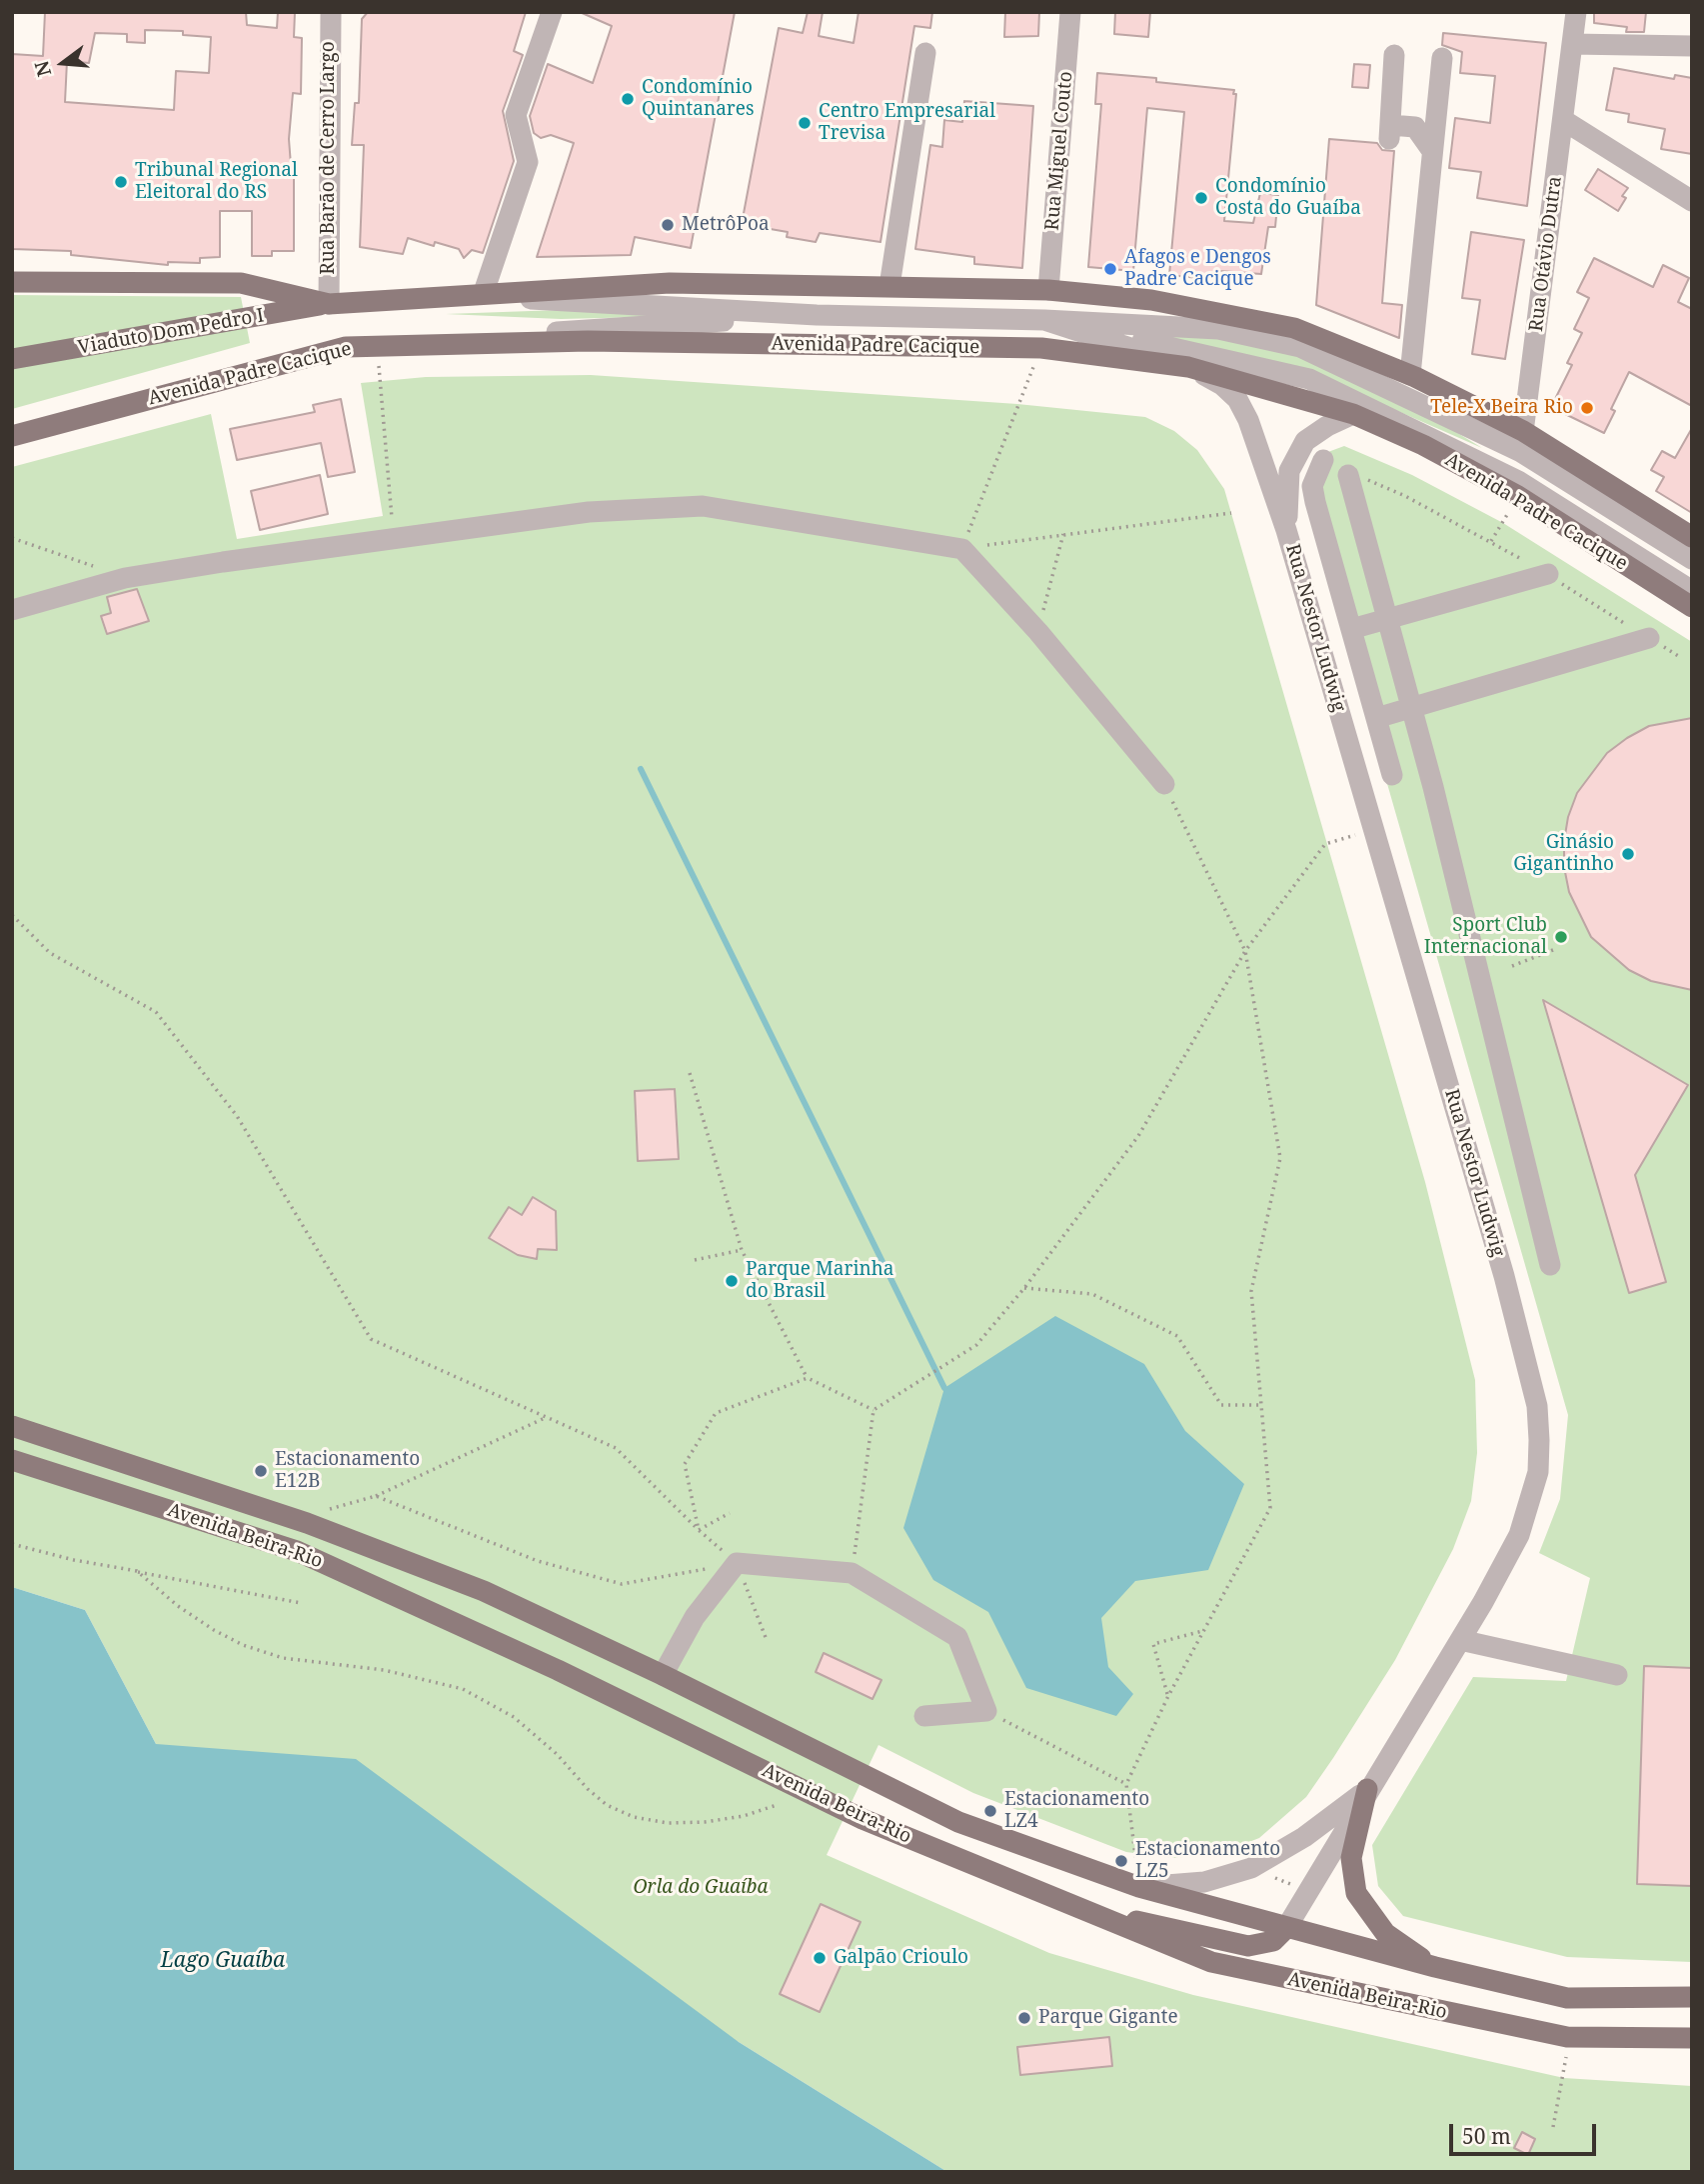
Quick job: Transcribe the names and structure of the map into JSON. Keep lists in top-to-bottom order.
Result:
{
  "streets": {
    "main road": ["Viaduto Dom Pedro I", "Avenida Padre Cacique", "Avenida Beira-Rio"],
    "street": [
      "Rua Miguel Couto",
      "Rua Barão de Cerro Largo",
      "Rua Otávio Dutra",
      "Rua Nestor Ludwig"
    ]
  },
  "crossings": [
    ["Rua Barão de Cerro Largo", "Viaduto Dom Pedro I"],
    ["Rua Otávio Dutra", "Avenida Padre Cacique"],
    ["Avenida Padre Cacique", "Rua Nestor Ludwig"],
    ["Rua Nestor Ludwig", "Avenida Beira-Rio"]
  ],
  "water": ["Lago Guaíba"],
  "parks": ["Orla do Guaíba"],
  "places": [
    "Condomínio Quintanares",
    "Centro Empresarial Trevisa",
    "Tribunal Regional Eleitoral do RS",
    "Condomínio Costa do Guaíba",
    "MetrôPoa",
    "Afagos e Dengos Padre Cacique",
    "Tele-X Beira Rio",
    "Ginásio Gigantinho",
    "Sport Club Internacional",
    "Parque Marinha do Brasil",
    "Estacionamento E12B",
    "Estacionamento LZ4",
    "Estacionamento LZ5",
    "Galpão Crioulo",
    "Parque Gigante"
  ],
  "scale_bar": "50 m",
  "north": "left"
}
